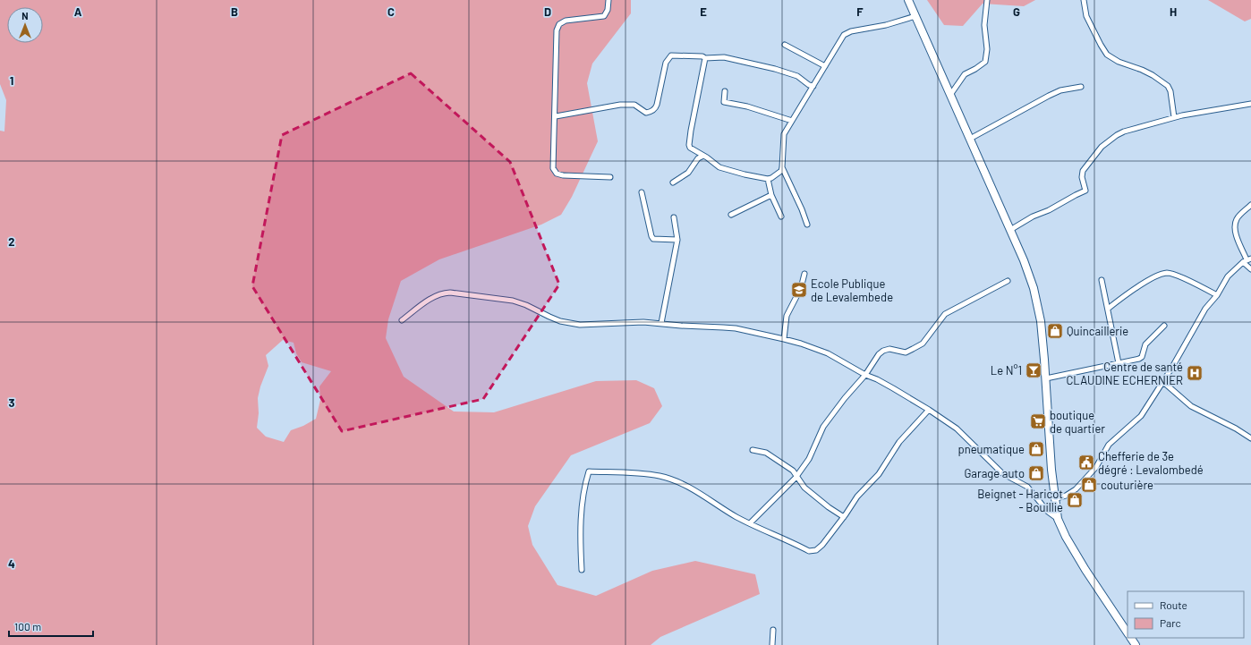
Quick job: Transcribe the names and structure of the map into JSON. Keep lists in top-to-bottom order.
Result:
{
  "places": {
    "school or university": ["Ecole Publique de Levalembede"],
    "shop": [
      "Quincaillerie",
      "pneumatique",
      "Garage auto",
      "couturière",
      "Beignet - Haricot - Bouillie"
    ],
    "bar": ["Le N°1"],
    "hospital": ["Centre de santé CLAUDINE ECHERNIER"],
    "supermarket": ["boutique de quartier"],
    "public building": ["Chefferie de 3e dégré : Levalombedé"]
  },
  "legend": ["Route", "Parc"],
  "scale_bar": "100 m",
  "north": "top",
  "grid": {
    "columns": [
      "A",
      "B",
      "C",
      "D",
      "E",
      "F",
      "G",
      "H"
    ],
    "rows": [
      "1",
      "2",
      "3",
      "4"
    ]
  }
}
